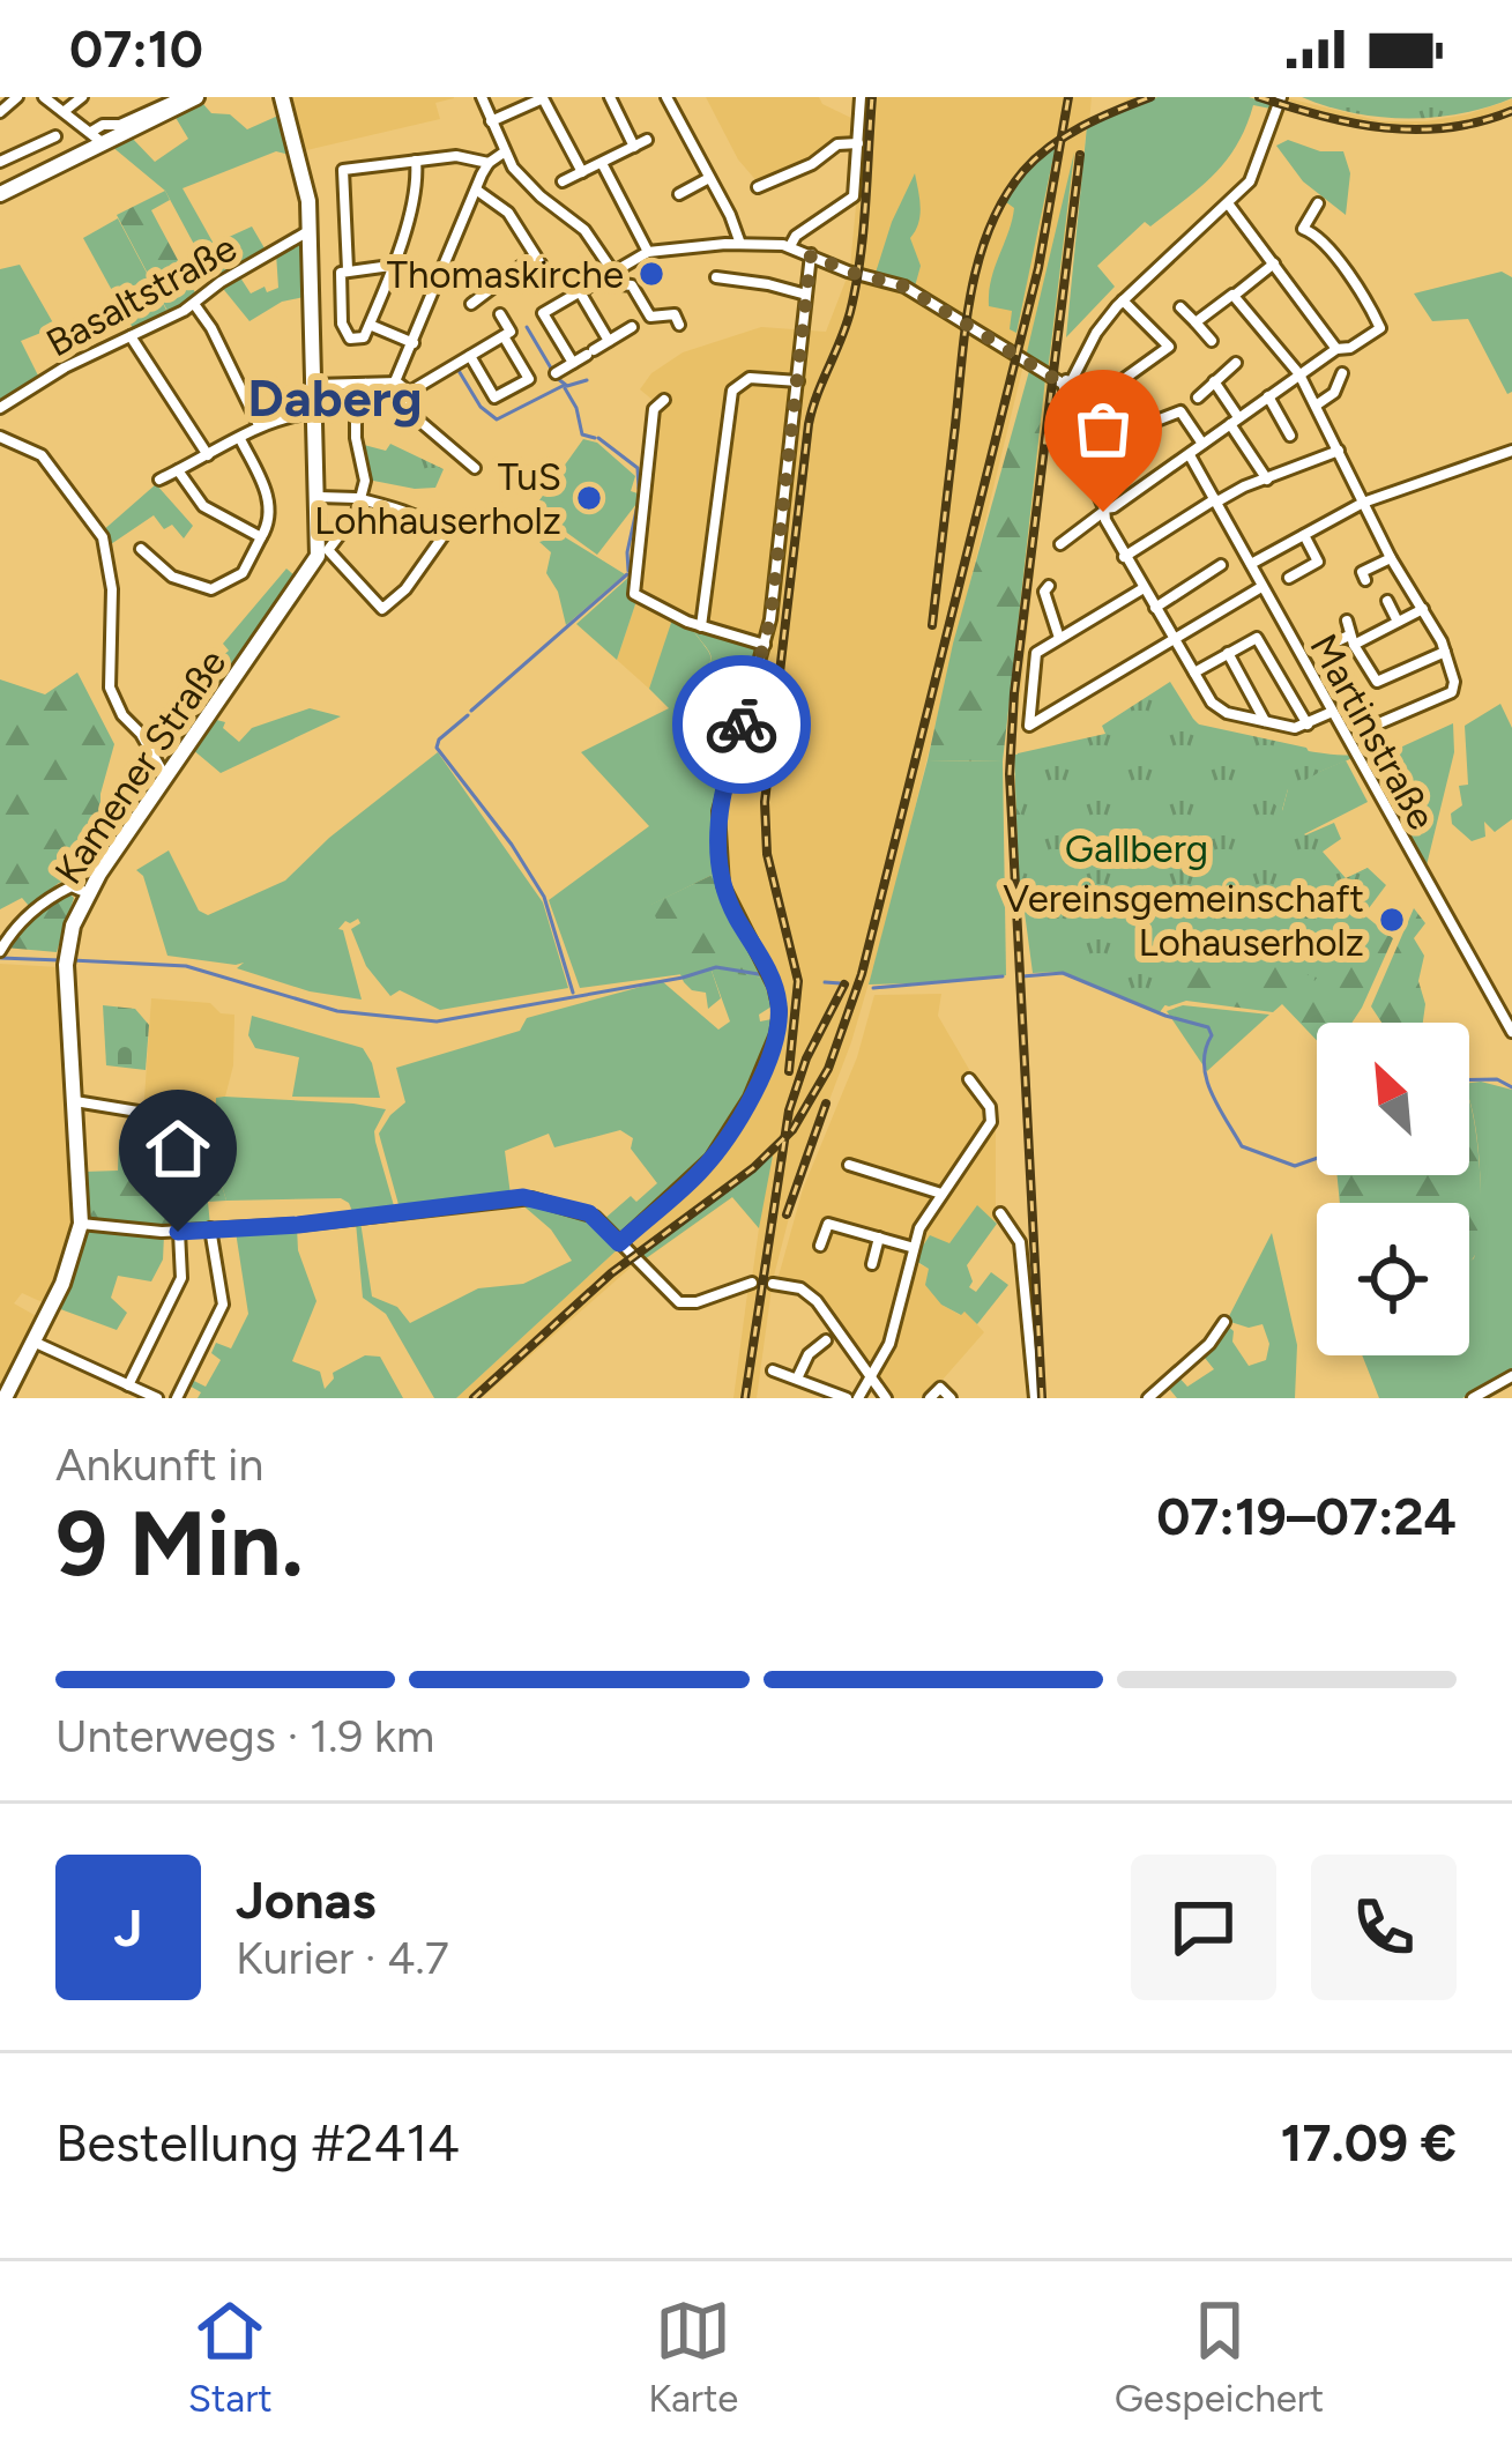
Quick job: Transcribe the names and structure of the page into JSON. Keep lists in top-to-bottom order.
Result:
{
  "streets": {
    "main road": ["Kamener Straße"],
    "street": ["Basaltstraße", "Martinstraße"]
  },
  "crossings": [
    ["Basaltstraße", "Kamener Straße"]
  ],
  "districts": ["Daberg"],
  "parks": ["Gallberg"],
  "places": ["Thomaskirche", "TuS Lohhauserholz", "Vereinsgemeinschaft Lohauserholz"],
  "north": "top left",
  "page": {
    "status": "07:10",
    "heading": ["9 Min.", "Ankunft in", "07:19–07:24"],
    "panel": [
      "Jonas",
      "Kurier · 4.7",
      "Bestellung #2414",
      "17.09 €"
    ],
    "bar": "Unterwegs · 1.9 km",
    "round": "J",
    "tabs": ["Start", "Karte", "Gespeichert"]
  }
}
